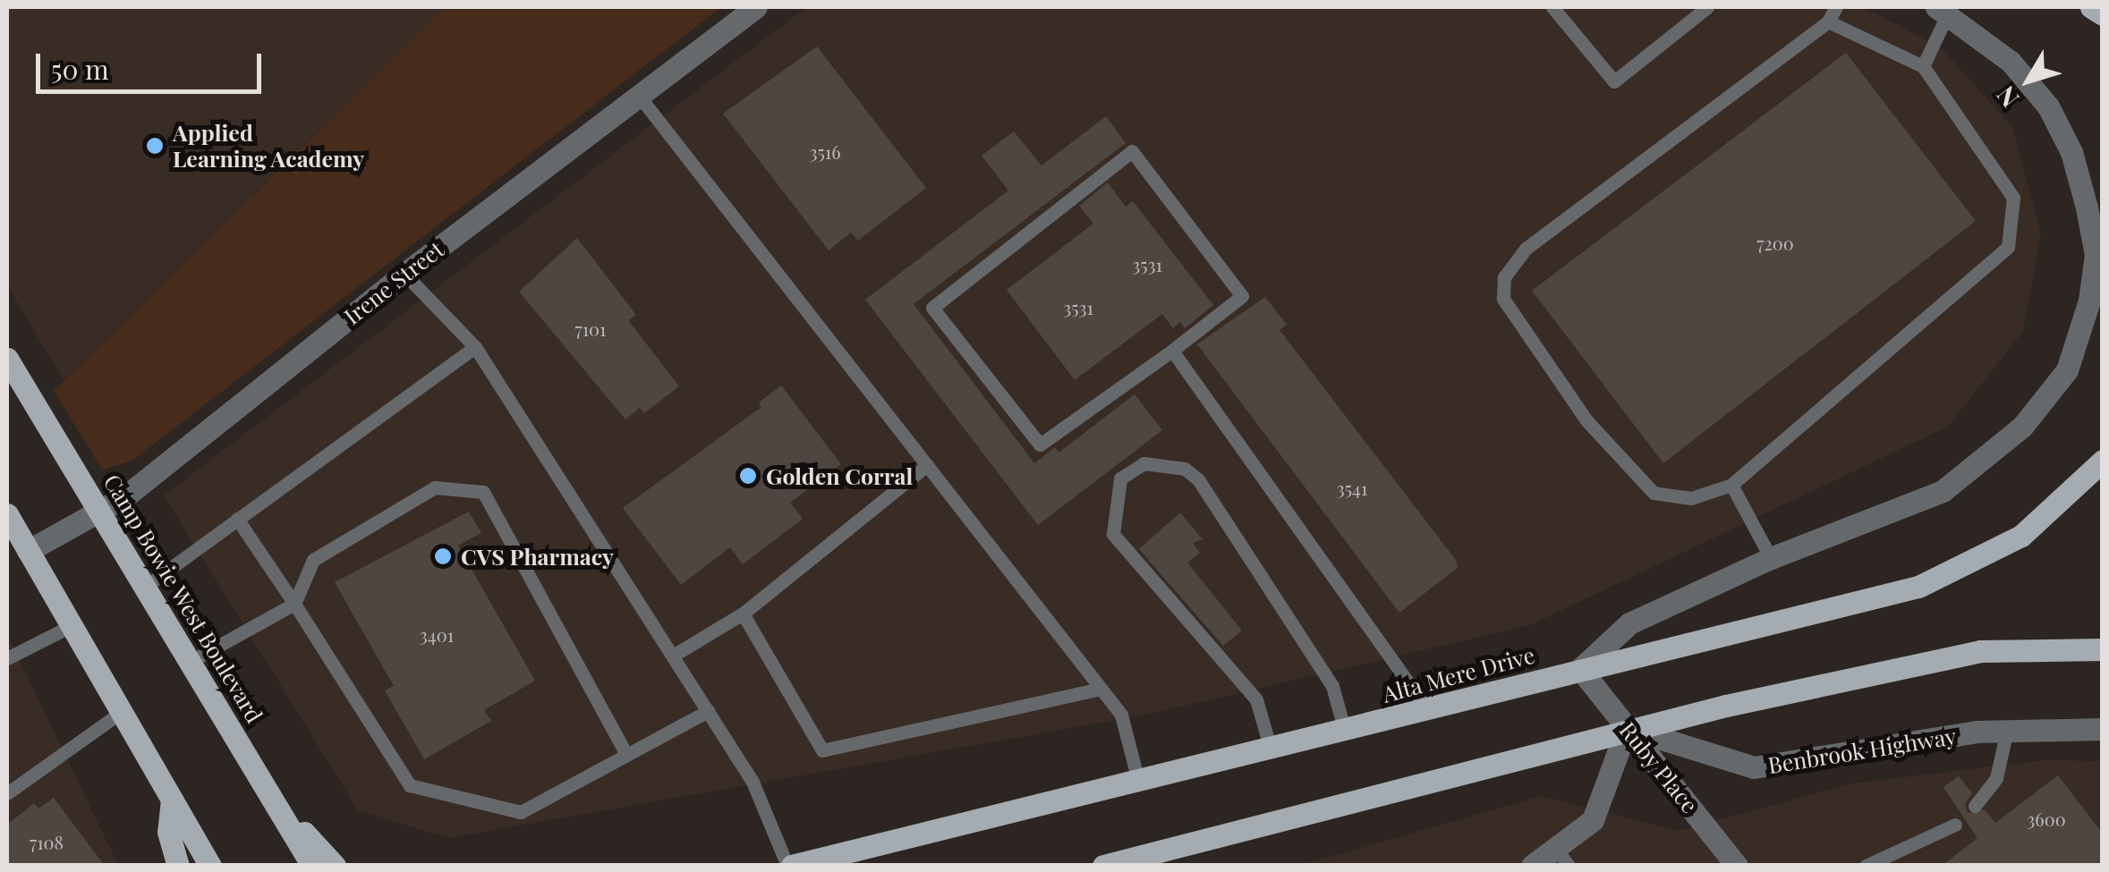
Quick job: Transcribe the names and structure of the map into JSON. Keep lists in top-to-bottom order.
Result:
{
  "streets": {
    "main road": ["Camp Bowie West Boulevard", "Alta Mere Drive"],
    "street": ["Irene Street", "Benbrook Highway", "Ruby Place"]
  },
  "crossings": [
    ["Irene Street", "Camp Bowie West Boulevard"],
    ["Alta Mere Drive", "Ruby Place"],
    ["Benbrook Highway", "Ruby Place"]
  ],
  "places": ["Applied Learning Academy", "Golden Corral", "CVS Pharmacy"],
  "house_numbers": [
    "3516",
    "7200",
    "3531",
    "3531",
    "7101",
    "3541",
    "3401",
    "3600",
    "7108"
  ],
  "scale_bar": "50 m",
  "north": "bottom left"
}
